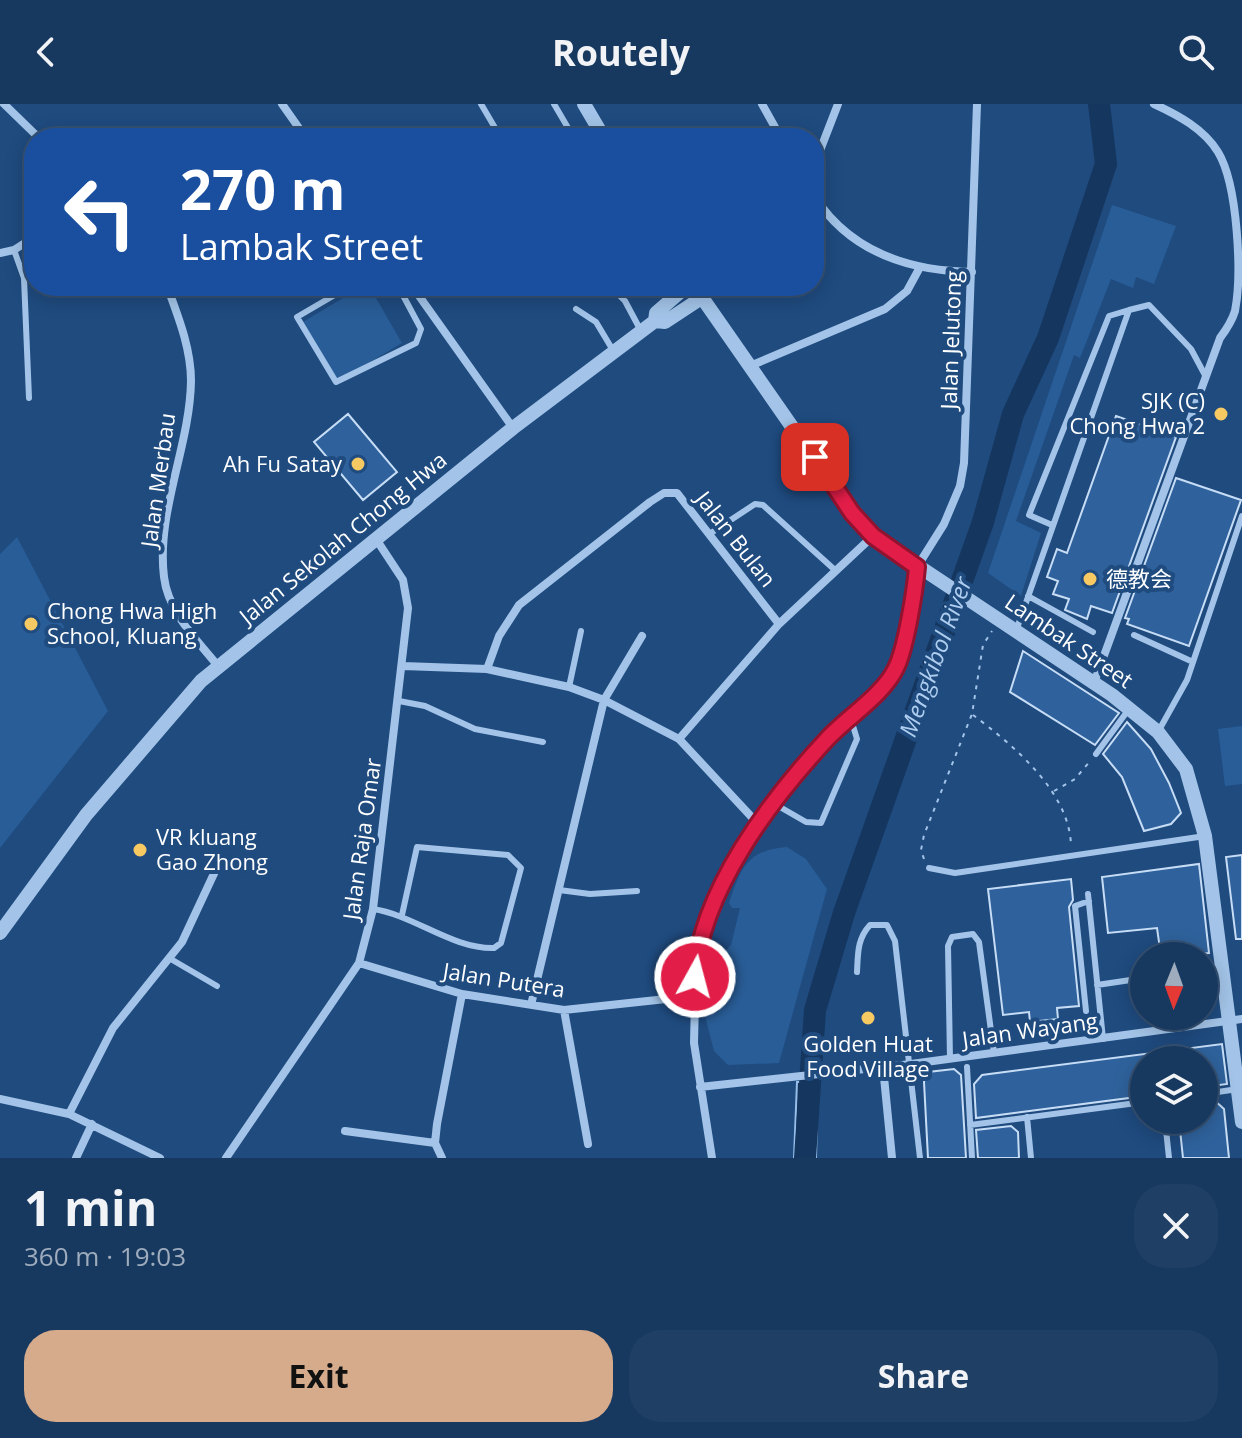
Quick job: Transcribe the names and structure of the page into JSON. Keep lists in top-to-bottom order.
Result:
{
  "streets": {
    "street": [
      "Jalan Jelutong",
      "Jalan Merbau",
      "Jalan Sekolah Chong Hwa",
      "Jalan Bulan",
      "Lambak Street",
      "Jalan Raja Omar",
      "Jalan Putera",
      "Jalan Wayang"
    ]
  },
  "crossings": [
    ["Jalan Jelutong", "Lambak Street"],
    ["Jalan Merbau", "Jalan Sekolah Chong Hwa"],
    ["Jalan Sekolah Chong Hwa", "Jalan Raja Omar"],
    ["Lambak Street", "Jalan Wayang"],
    ["Jalan Raja Omar", "Jalan Putera"]
  ],
  "water": ["Mengkibol River"],
  "places": [
    "SJK (C) Chong Hwa 2",
    "Ah Fu Satay",
    "德教会",
    "Chong Hwa High School, Kluang",
    "VR kluang Gao Zhong",
    "Golden Huat Food Village"
  ],
  "north": "bottom",
  "page": {
    "header": "Routely",
    "turn": ["270 m", "Lambak Street"],
    "heading": ["1 min", "360 m · 19:03"],
    "buttons": ["Exit", "Share"]
  }
}
